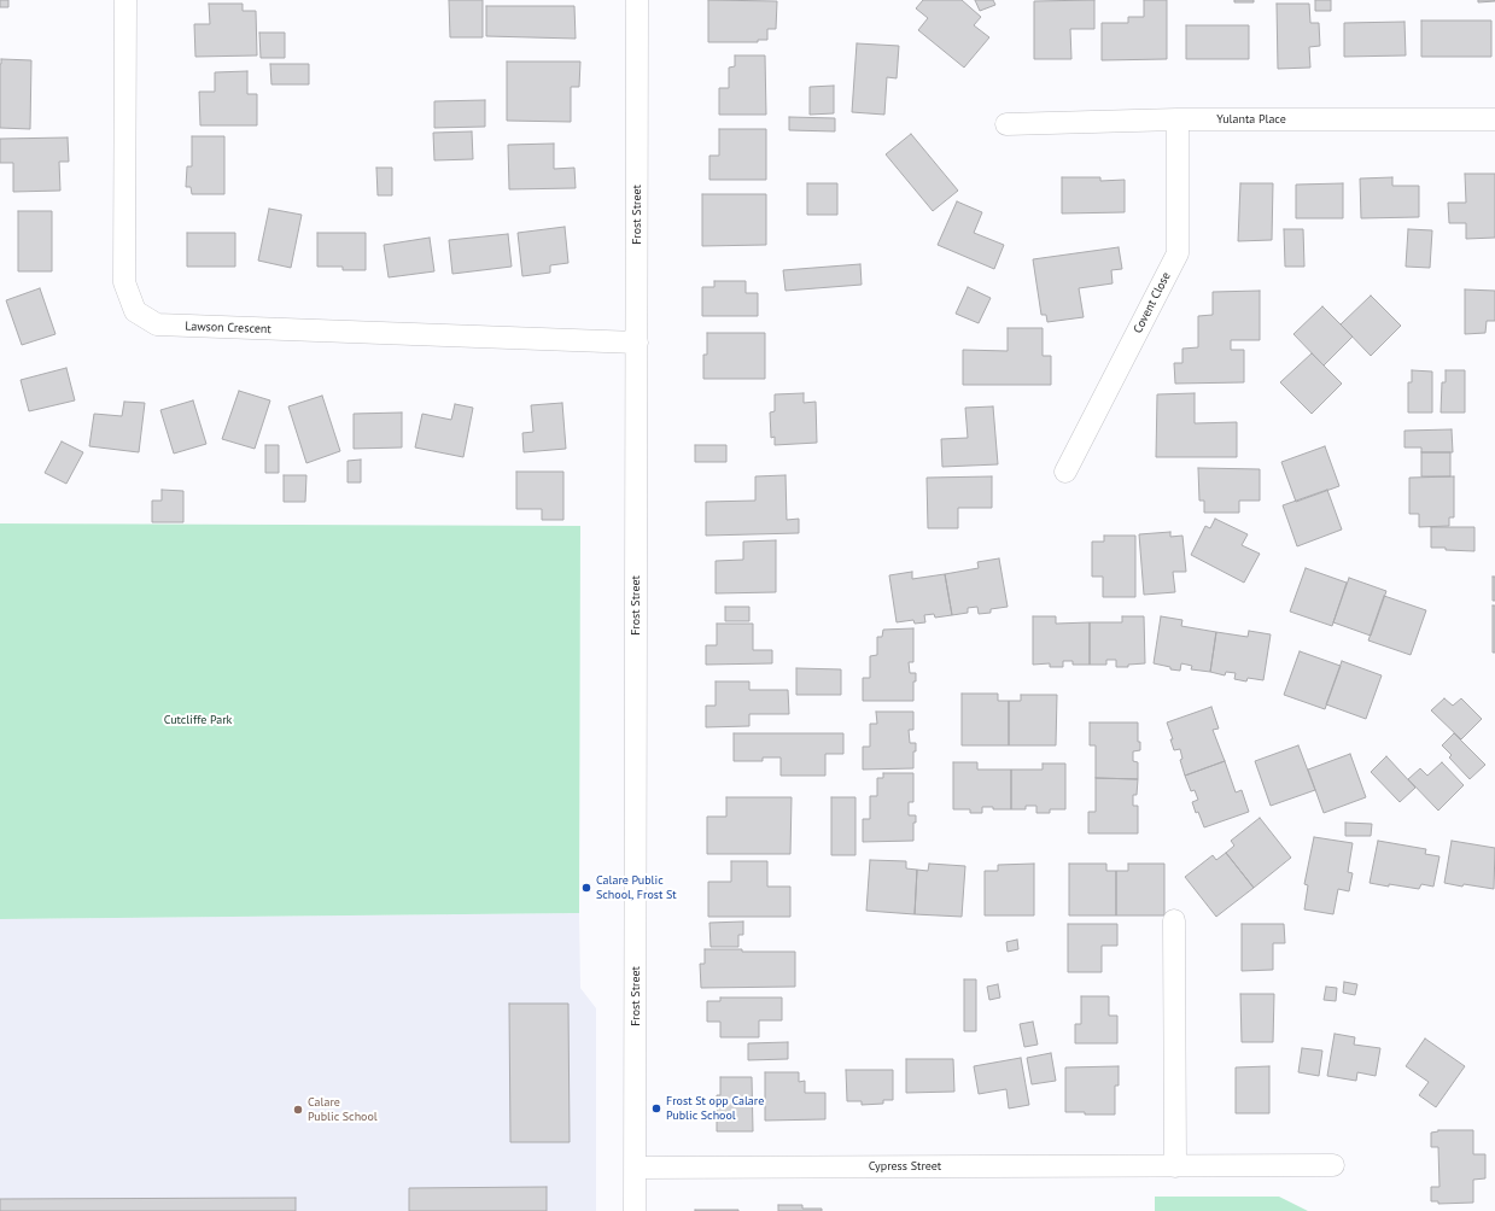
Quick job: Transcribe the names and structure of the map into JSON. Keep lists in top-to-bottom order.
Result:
{
  "streets": {
    "street": [
      "Yulanta Place",
      "Frost Street",
      "Covent Close",
      "Lawson Crescent",
      "Cypress Street"
    ]
  },
  "crossings": [
    ["Yulanta Place", "Covent Close"],
    ["Frost Street", "Lawson Crescent"],
    ["Frost Street", "Cypress Street"]
  ],
  "parks": ["Cutcliffe Park"],
  "places": ["Calare Public School, Frost St", "Frost St opp Calare Public School", "Calare Public School"]
}
